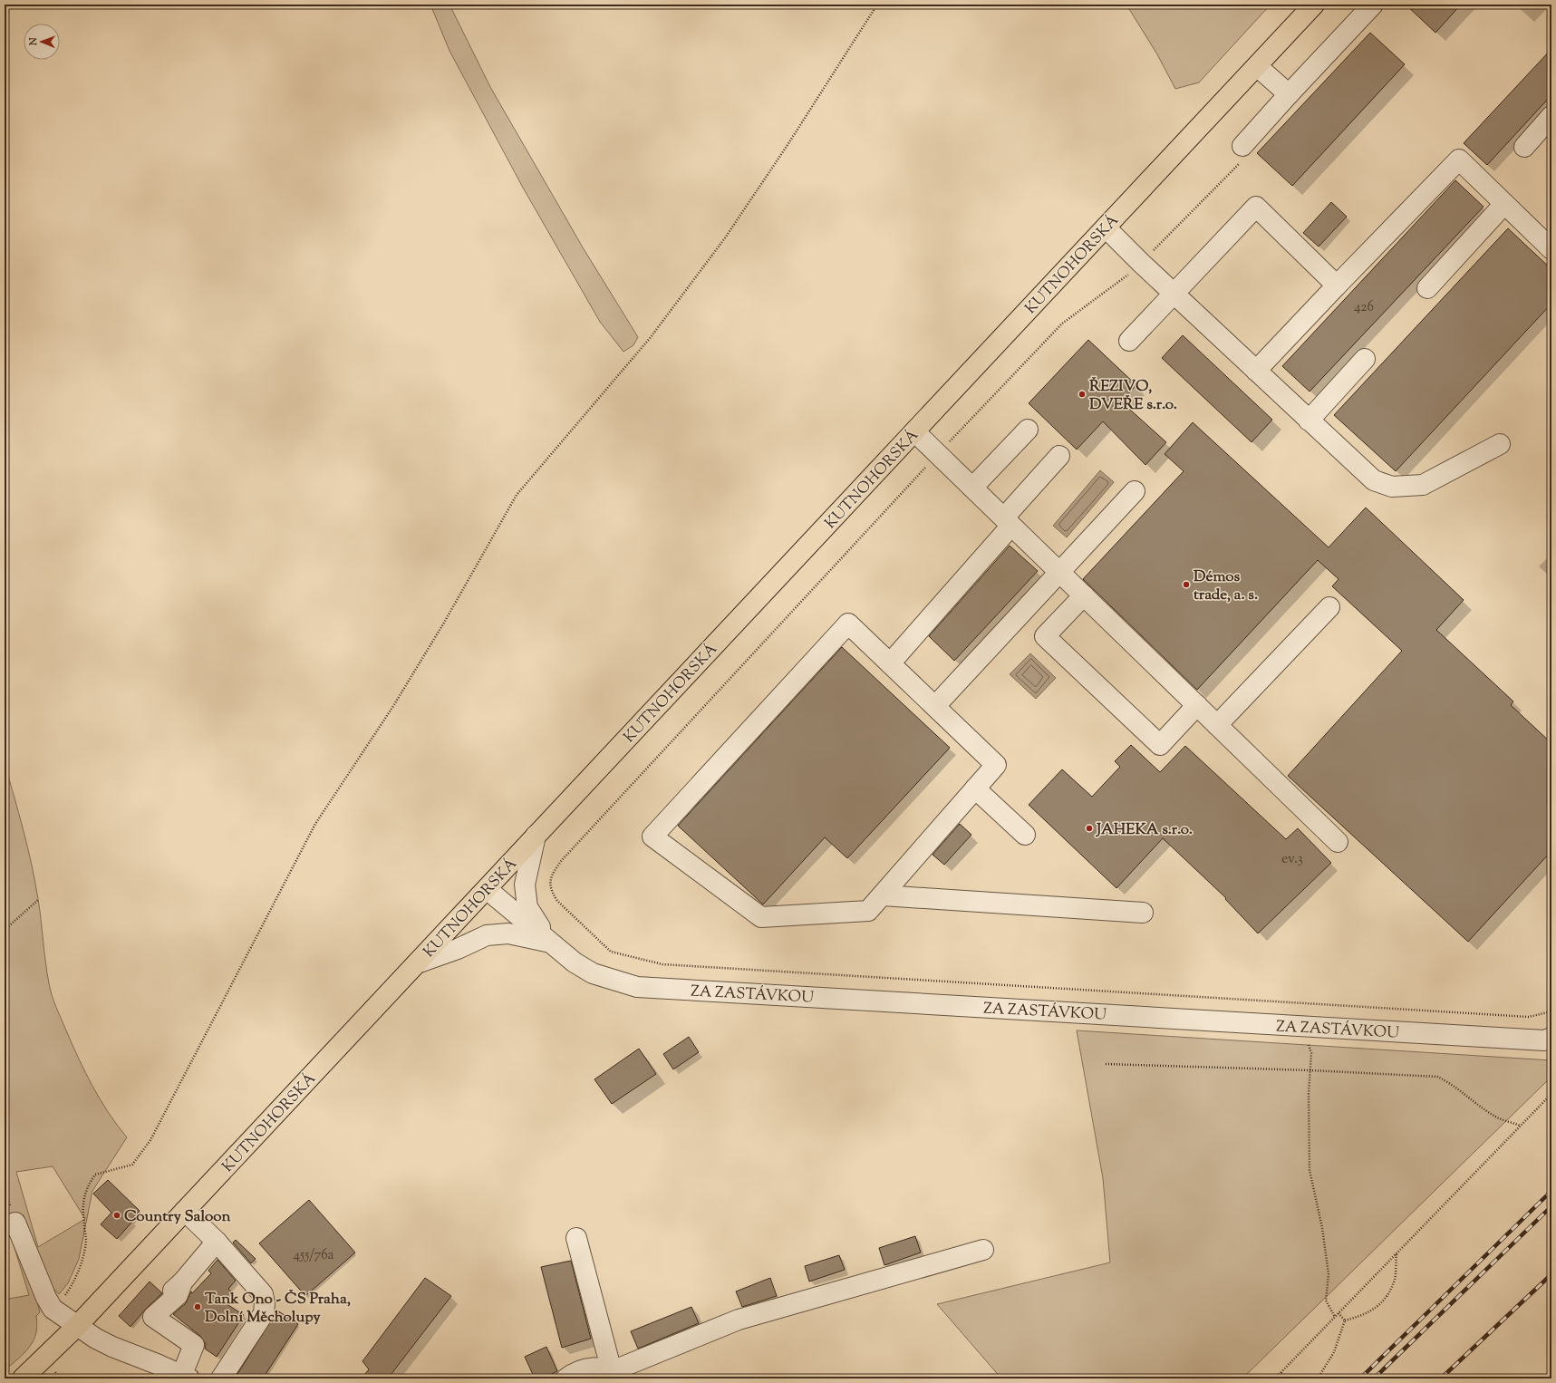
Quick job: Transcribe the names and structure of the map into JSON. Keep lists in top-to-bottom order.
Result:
{
  "streets": {
    "main road": ["KUTNOHORSKÁ"],
    "street": ["ZA ZASTÁVKOU"]
  },
  "crossings": [
    ["KUTNOHORSKÁ", "ZA ZASTÁVKOU"]
  ],
  "places": [
    "ŘEZIVO, DVEŘE s.r.o.",
    "Démos trade, a. s.",
    "JAHEKA s.r.o.",
    "Country Saloon",
    "Tank Ono - ČS Praha, Dolní Měcholupy"
  ],
  "house_numbers": ["426", "ev.3", "455/76a"],
  "north": "left"
}
